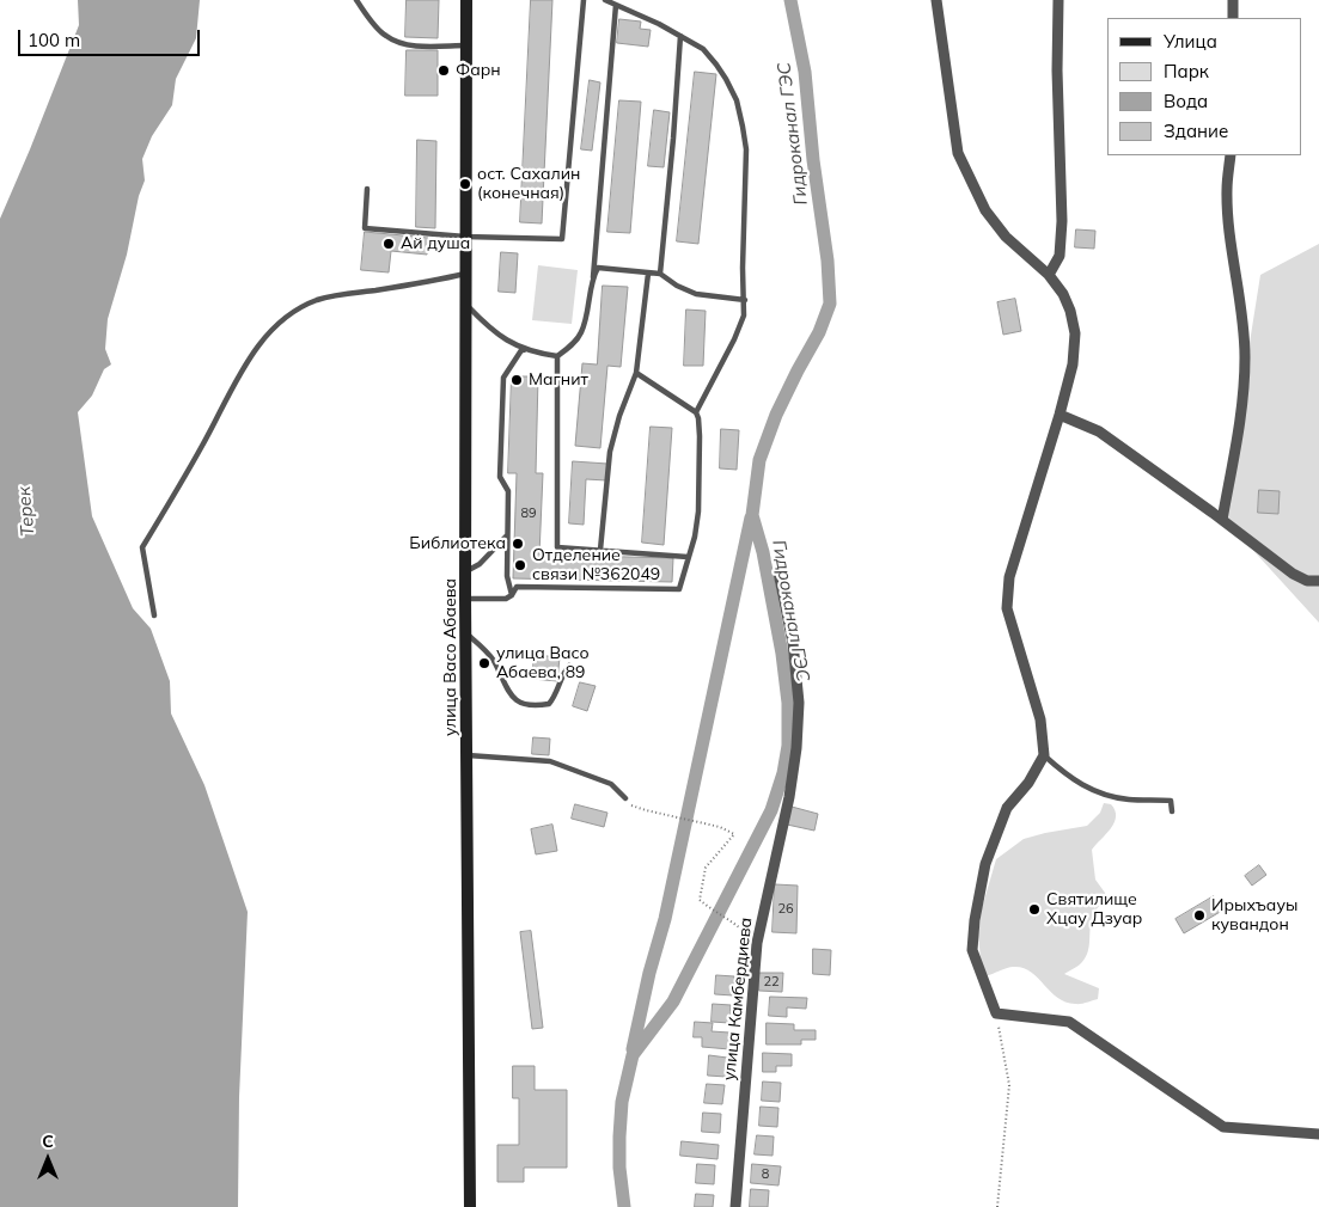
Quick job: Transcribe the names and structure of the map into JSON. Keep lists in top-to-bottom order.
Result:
{
  "streets": {
    "street": ["улица Васо Абаева", "улица Камбердиева"]
  },
  "water": ["Гидроканал ГЭС", "Терек"],
  "places": [
    "Фарн",
    "ост. Сахалин (конечная)",
    "Ай душа",
    "Магнит",
    "Библиотека",
    "Отделение связи №362049",
    "улица Васо Абаева, 89",
    "Святилище Хцау Дзуар",
    "Ирыхъауы кувандон"
  ],
  "house_numbers": [
    "89",
    "26",
    "22",
    "8"
  ],
  "legend": [
    "Улица",
    "Парк",
    "Вода",
    "Здание"
  ],
  "scale_bar": "100 m",
  "north": "top"
}
